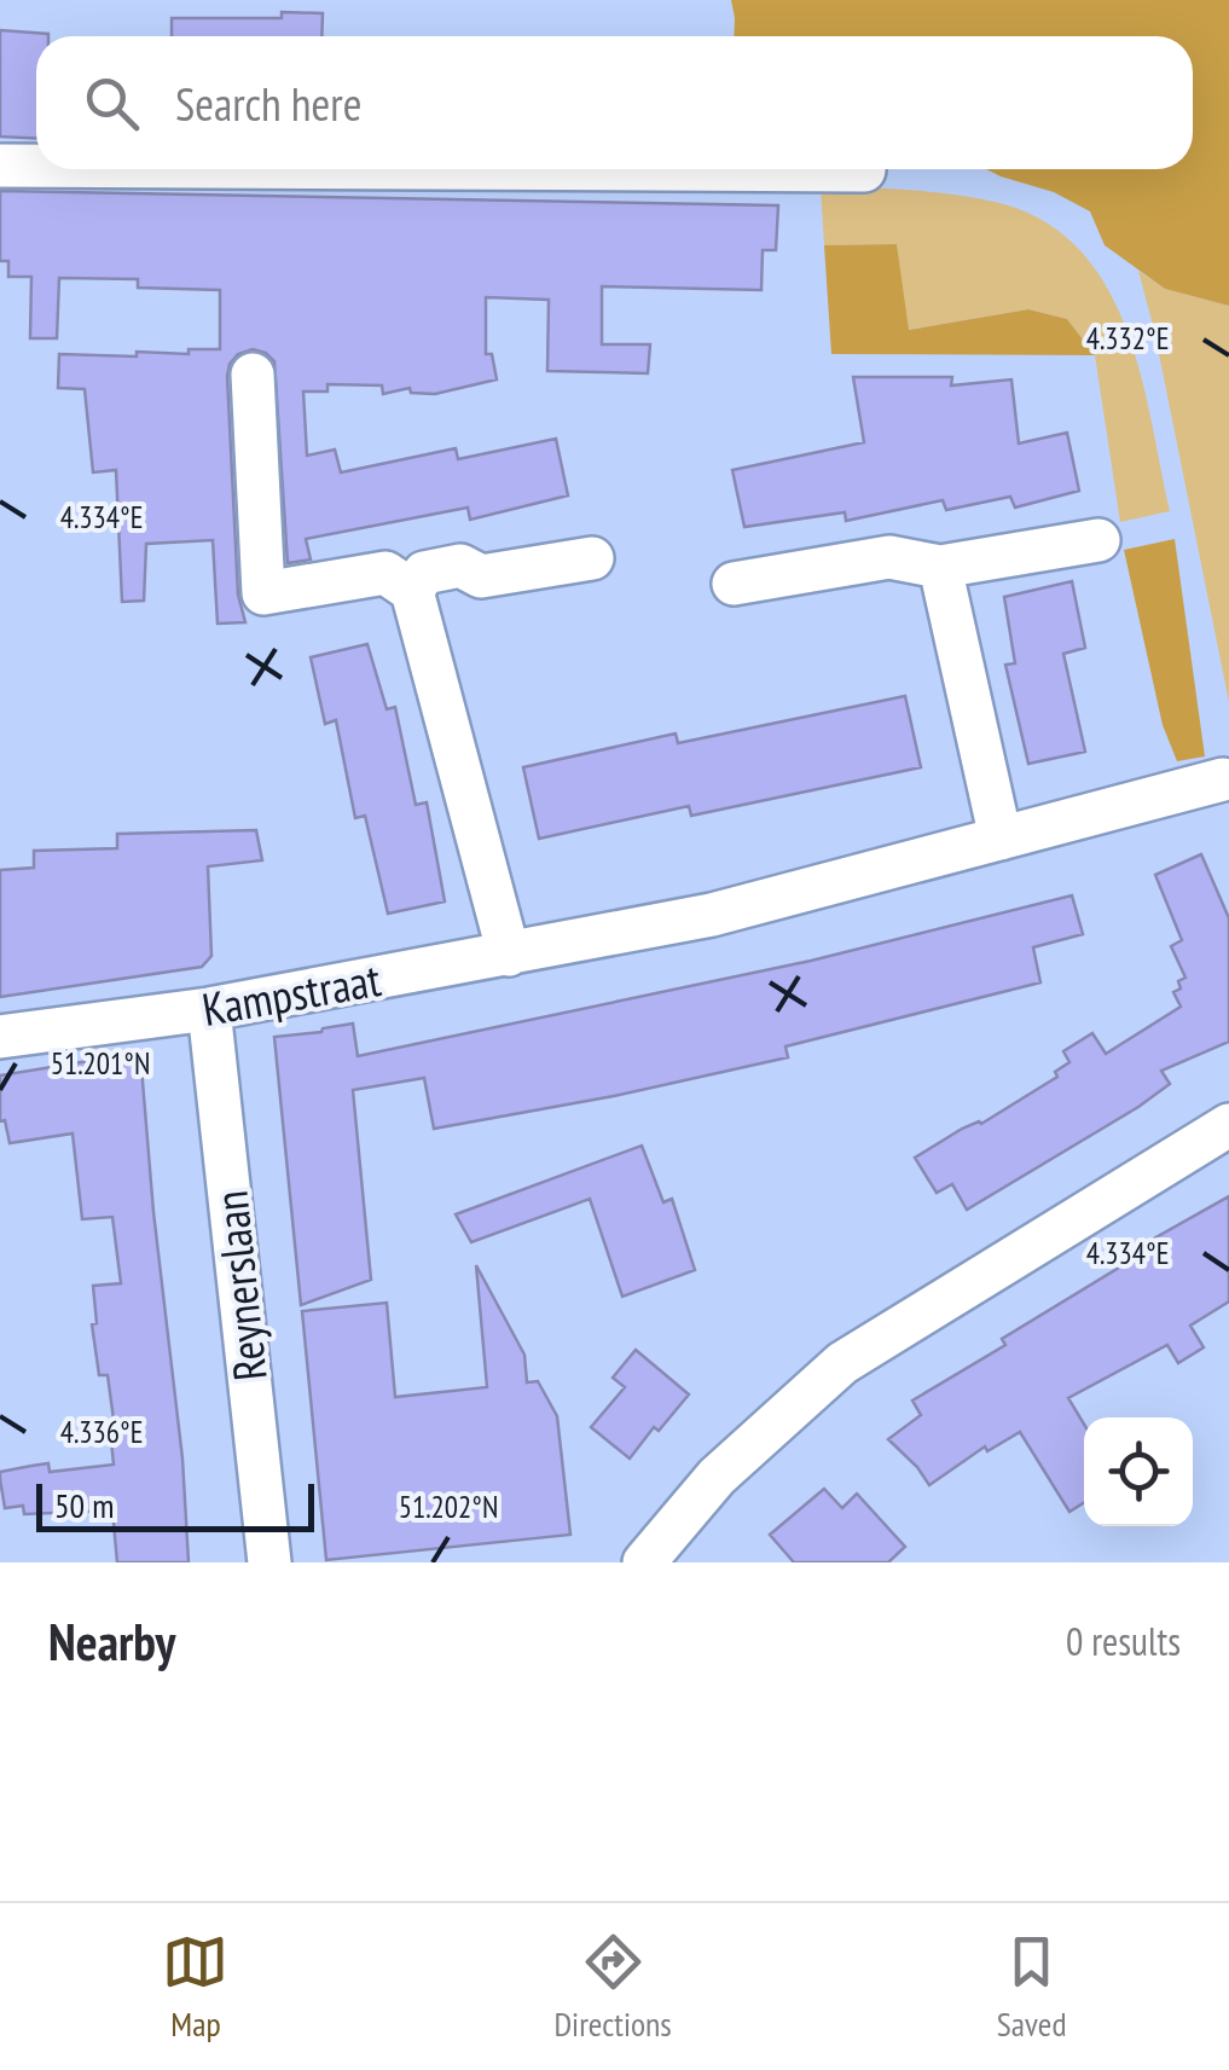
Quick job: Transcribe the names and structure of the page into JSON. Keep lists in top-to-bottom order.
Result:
{
  "streets": {
    "street": ["Kampstraat", "Reynerslaan"]
  },
  "crossings": [
    ["Kampstraat", "Reynerslaan"]
  ],
  "scale_bar": "50 m",
  "page": {
    "search": "Search here",
    "scale": "50 m",
    "heading": ["Nearby", "0 results"],
    "nav": ["Map", "Directions", "Saved"]
  },
  "coordinates": [
    "4.332°E",
    "4.334°E",
    "51.201°N",
    "4.336°E",
    "51.202°N"
  ]
}
